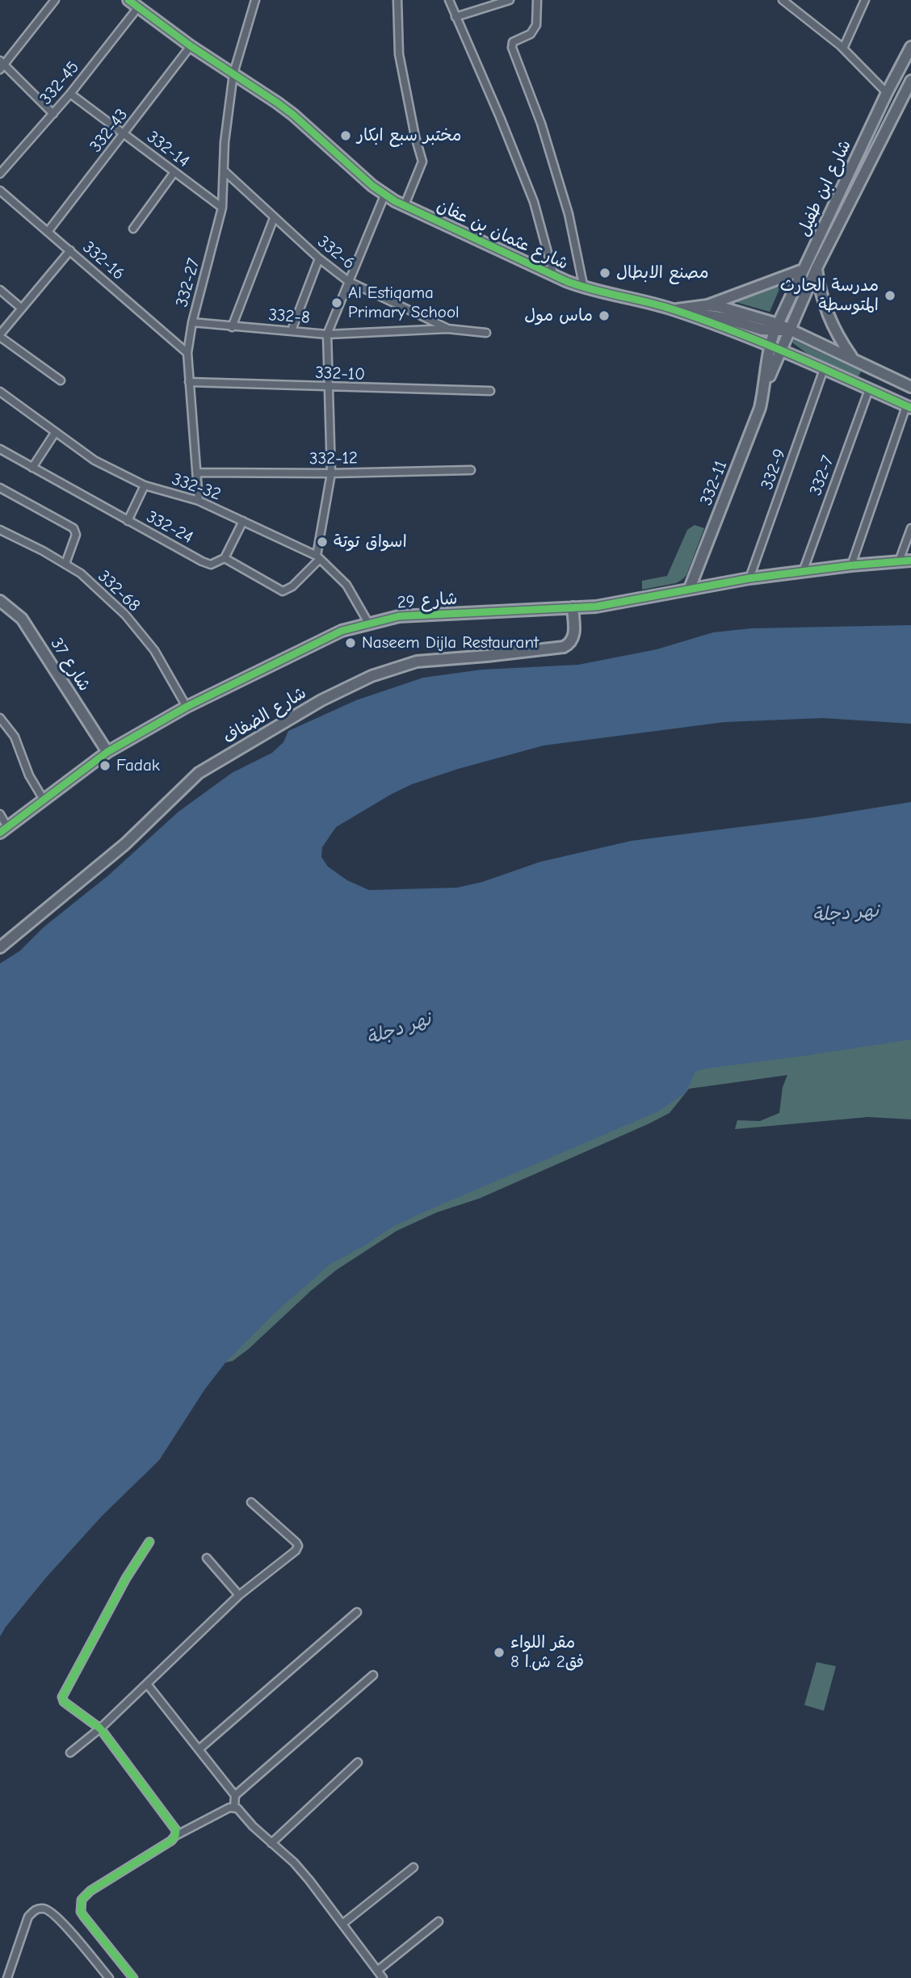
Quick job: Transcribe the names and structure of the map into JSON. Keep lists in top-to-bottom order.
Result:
{
  "streets": {
    "street": [
      "332-45",
      "332-43",
      "332-14",
      "شارع ابن طفيل",
      "شارع عثمان بن عفان",
      "332-6",
      "332-16",
      "332-27",
      "332-8",
      "332-10",
      "332-12",
      "332-9",
      "332-7",
      "332-11",
      "332-32",
      "332-24",
      "332-68",
      "شارع 29",
      "شارع 37",
      "شارع الضفاف"
    ]
  },
  "crossings": [
    ["332-45", "332-14"],
    ["332-45", "شارع عثمان بن عفان"],
    ["332-43", "332-14"],
    ["332-43", "شارع عثمان بن عفان"],
    ["332-43", "332-16"],
    ["332-14", "332-27"],
    ["شارع ابن طفيل", "شارع عثمان بن عفان"],
    ["شارع ابن طفيل", "332-11"],
    ["شارع عثمان بن عفان", "332-27"],
    ["شارع عثمان بن عفان", "332-9"],
    ["شارع عثمان بن عفان", "332-7"],
    ["شارع عثمان بن عفان", "332-11"],
    ["332-6", "332-27"],
    ["332-6", "332-8"],
    ["332-16", "332-27"],
    ["332-27", "332-8"],
    ["332-27", "332-10"],
    ["332-27", "332-12"],
    ["332-27", "332-32"],
    ["332-9", "شارع 29"],
    ["332-7", "شارع 29"],
    ["332-11", "شارع 29"],
    ["332-32", "شارع 29"],
    ["332-68", "شارع 29"],
    ["شارع 29", "شارع 37"],
    ["شارع 29", "شارع الضفاف"]
  ],
  "water": ["نهر دجلة"],
  "places": [
    "مختبر سبع ابكار",
    "مصنع الابطال",
    "مدرسة الحارث المتوسطة",
    "Al Estiqama Primary School",
    "ماس مول",
    "اسواق توتة",
    "Naseem Dijla Restaurant",
    "Fadak",
    "مقر اللواء 8 فق2 ش.ا"
  ]
}
